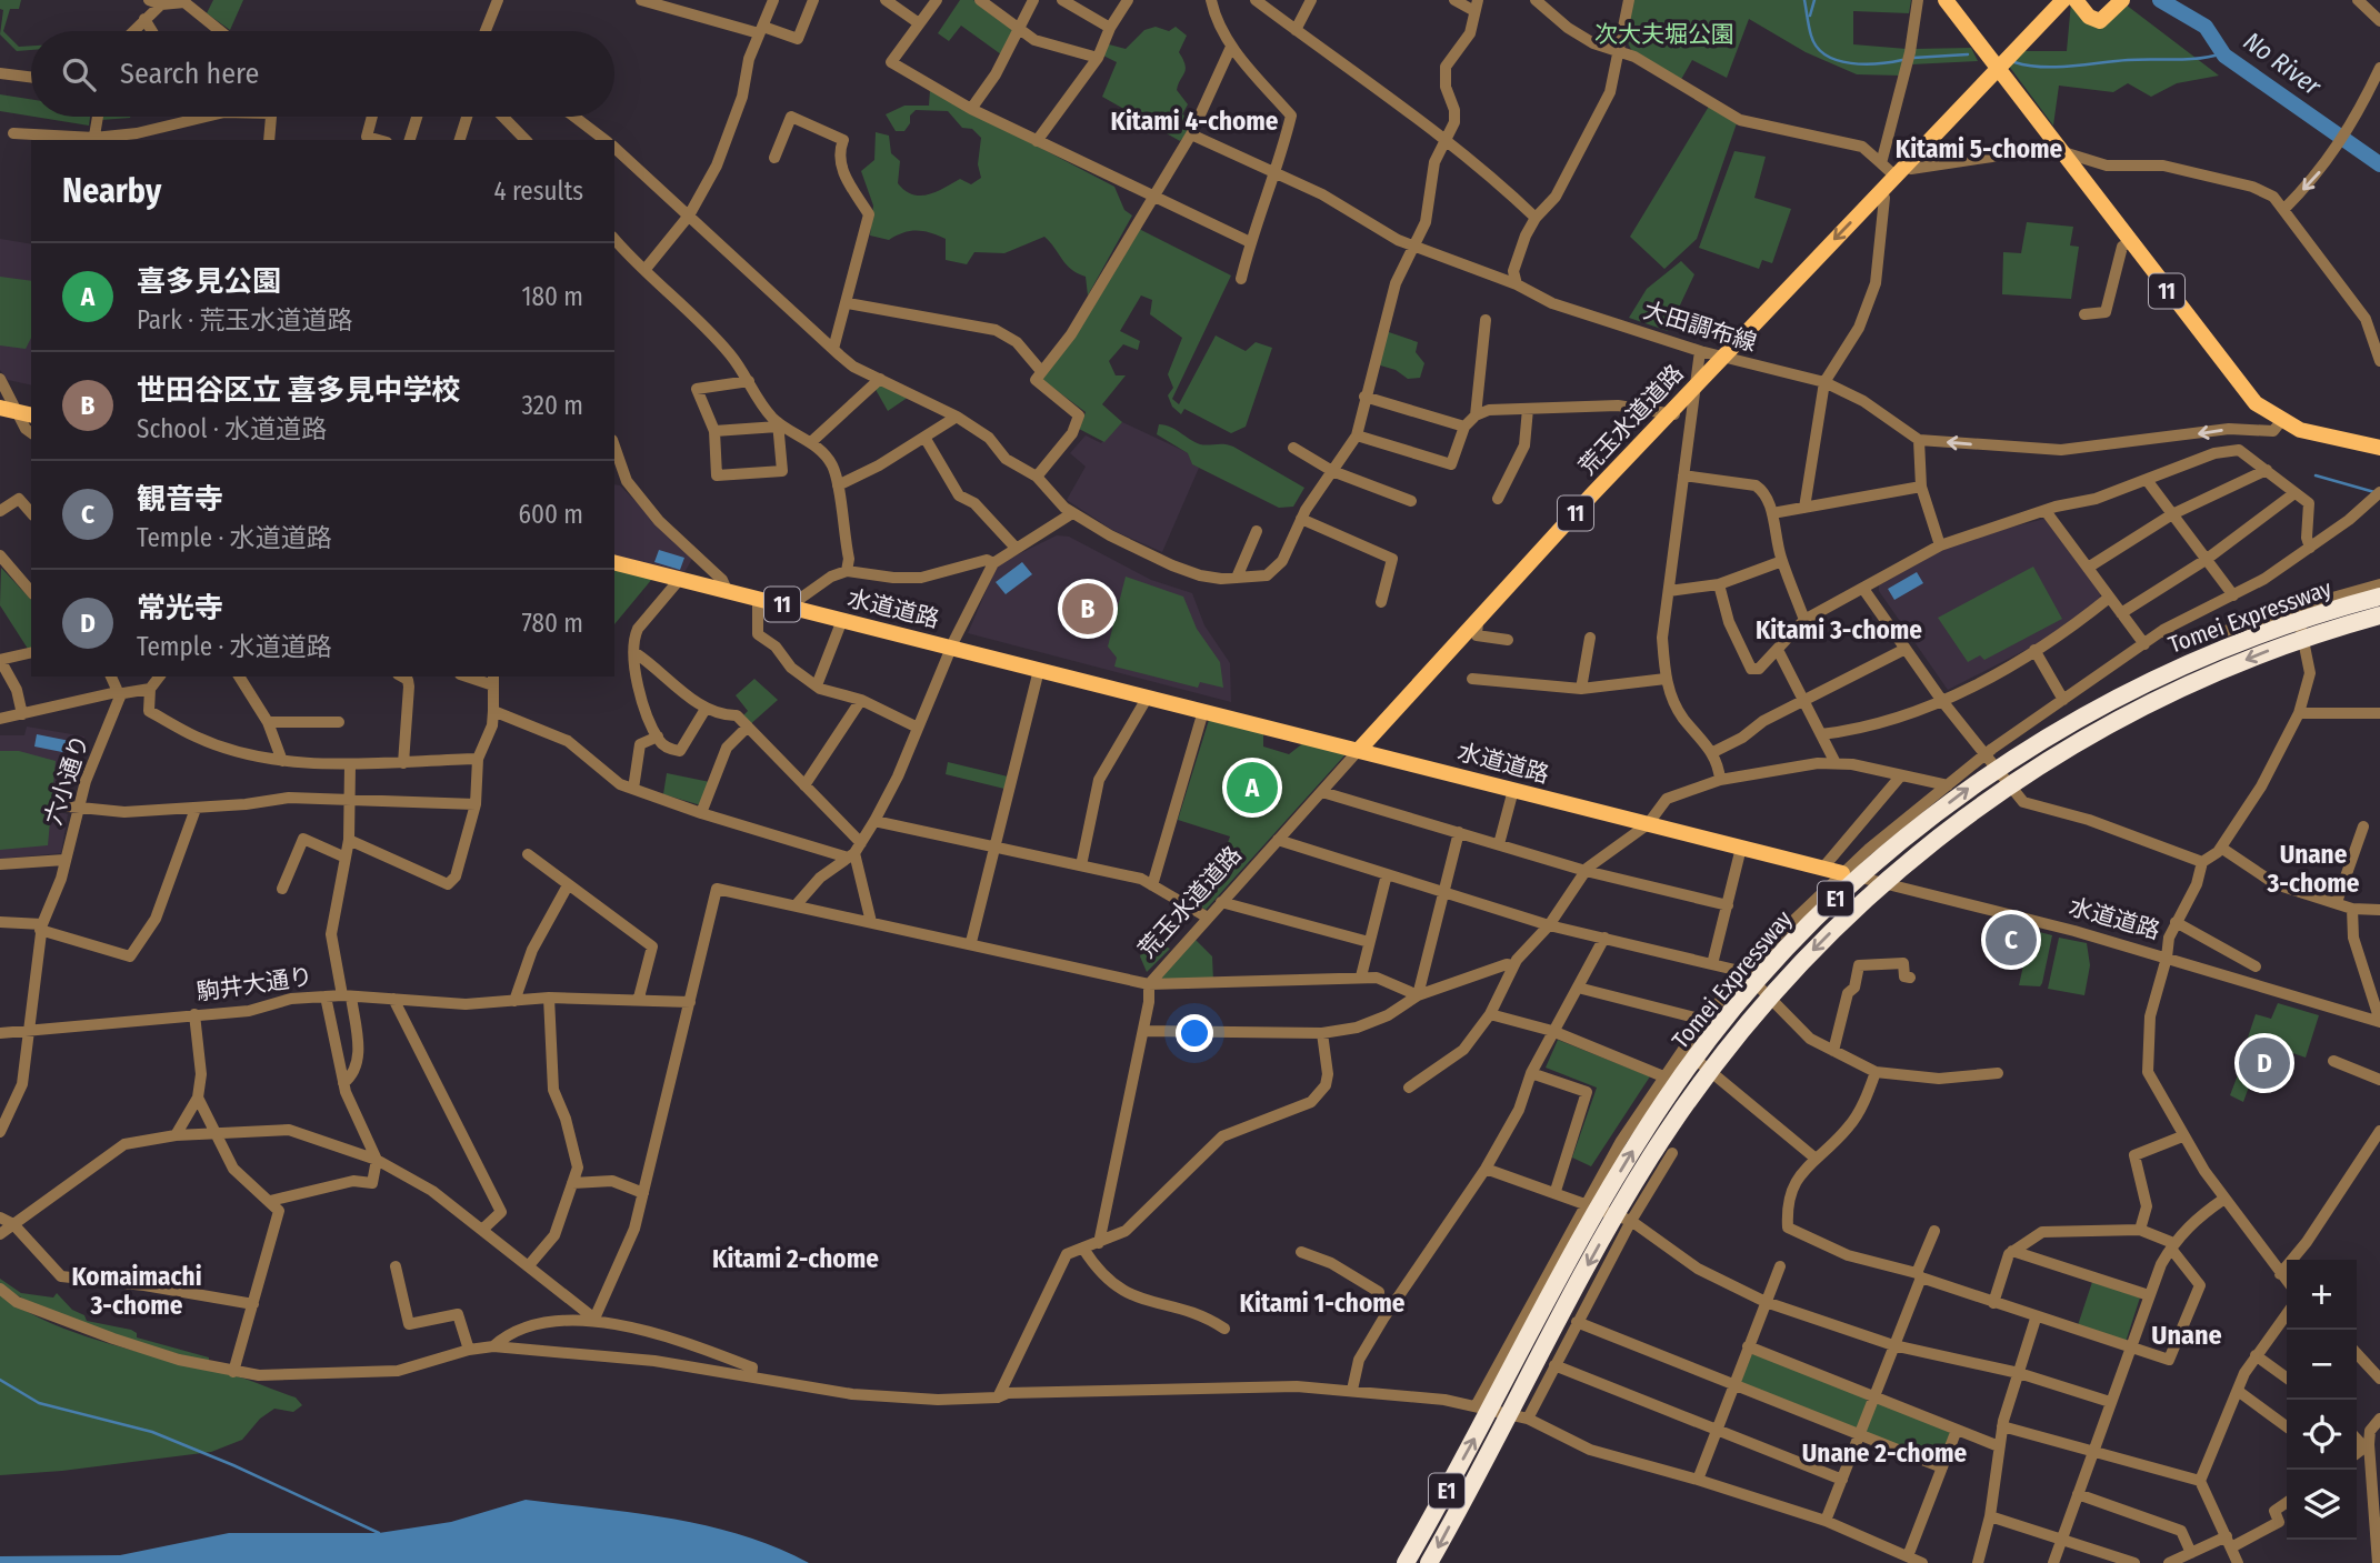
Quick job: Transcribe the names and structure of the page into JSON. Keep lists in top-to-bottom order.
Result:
{
  "streets": {
    "highway": ["Tomei Expressway", "E1"],
    "main road": ["11", "荒玉水道道路", "水道道路"],
    "street": ["大田調布線", "六小通り", "駒井大通り"]
  },
  "crossings": [
    ["11", "荒玉水道道路"],
    ["大田調布線", "荒玉水道道路"],
    ["荒玉水道道路", "水道道路"],
    ["六小通り", "駒井大通り"]
  ],
  "districts": [
    "Kitami 4-chome",
    "Kitami 5-chome",
    "Kitami 3-chome",
    "Unane 3-chome",
    "Kitami 2-chome",
    "Komaimachi 3-chome",
    "Kitami 1-chome",
    "Unane",
    "Unane 2-chome"
  ],
  "water": ["No River"],
  "parks": ["次大夫堀公園"],
  "page": {
    "search": "Search here",
    "heading": ["Nearby", "4 results"],
    "list": [
      {
        "mark": "A",
        "name": "喜多見公園",
        "note": "Park · 荒玉水道道路",
        "value": "180 m"
      },
      {
        "mark": "B",
        "name": "世田谷区立 喜多見中学校",
        "note": "School · 水道道路",
        "value": "320 m"
      },
      {
        "mark": "C",
        "name": "観音寺",
        "note": "Temple · 水道道路",
        "value": "600 m"
      },
      {
        "mark": "D",
        "name": "常光寺",
        "note": "Temple · 水道道路",
        "value": "780 m"
      }
    ],
    "pins": [
      "B",
      "A",
      "C",
      "D"
    ],
    "map_buttons": ["+", "−"]
  }
}
